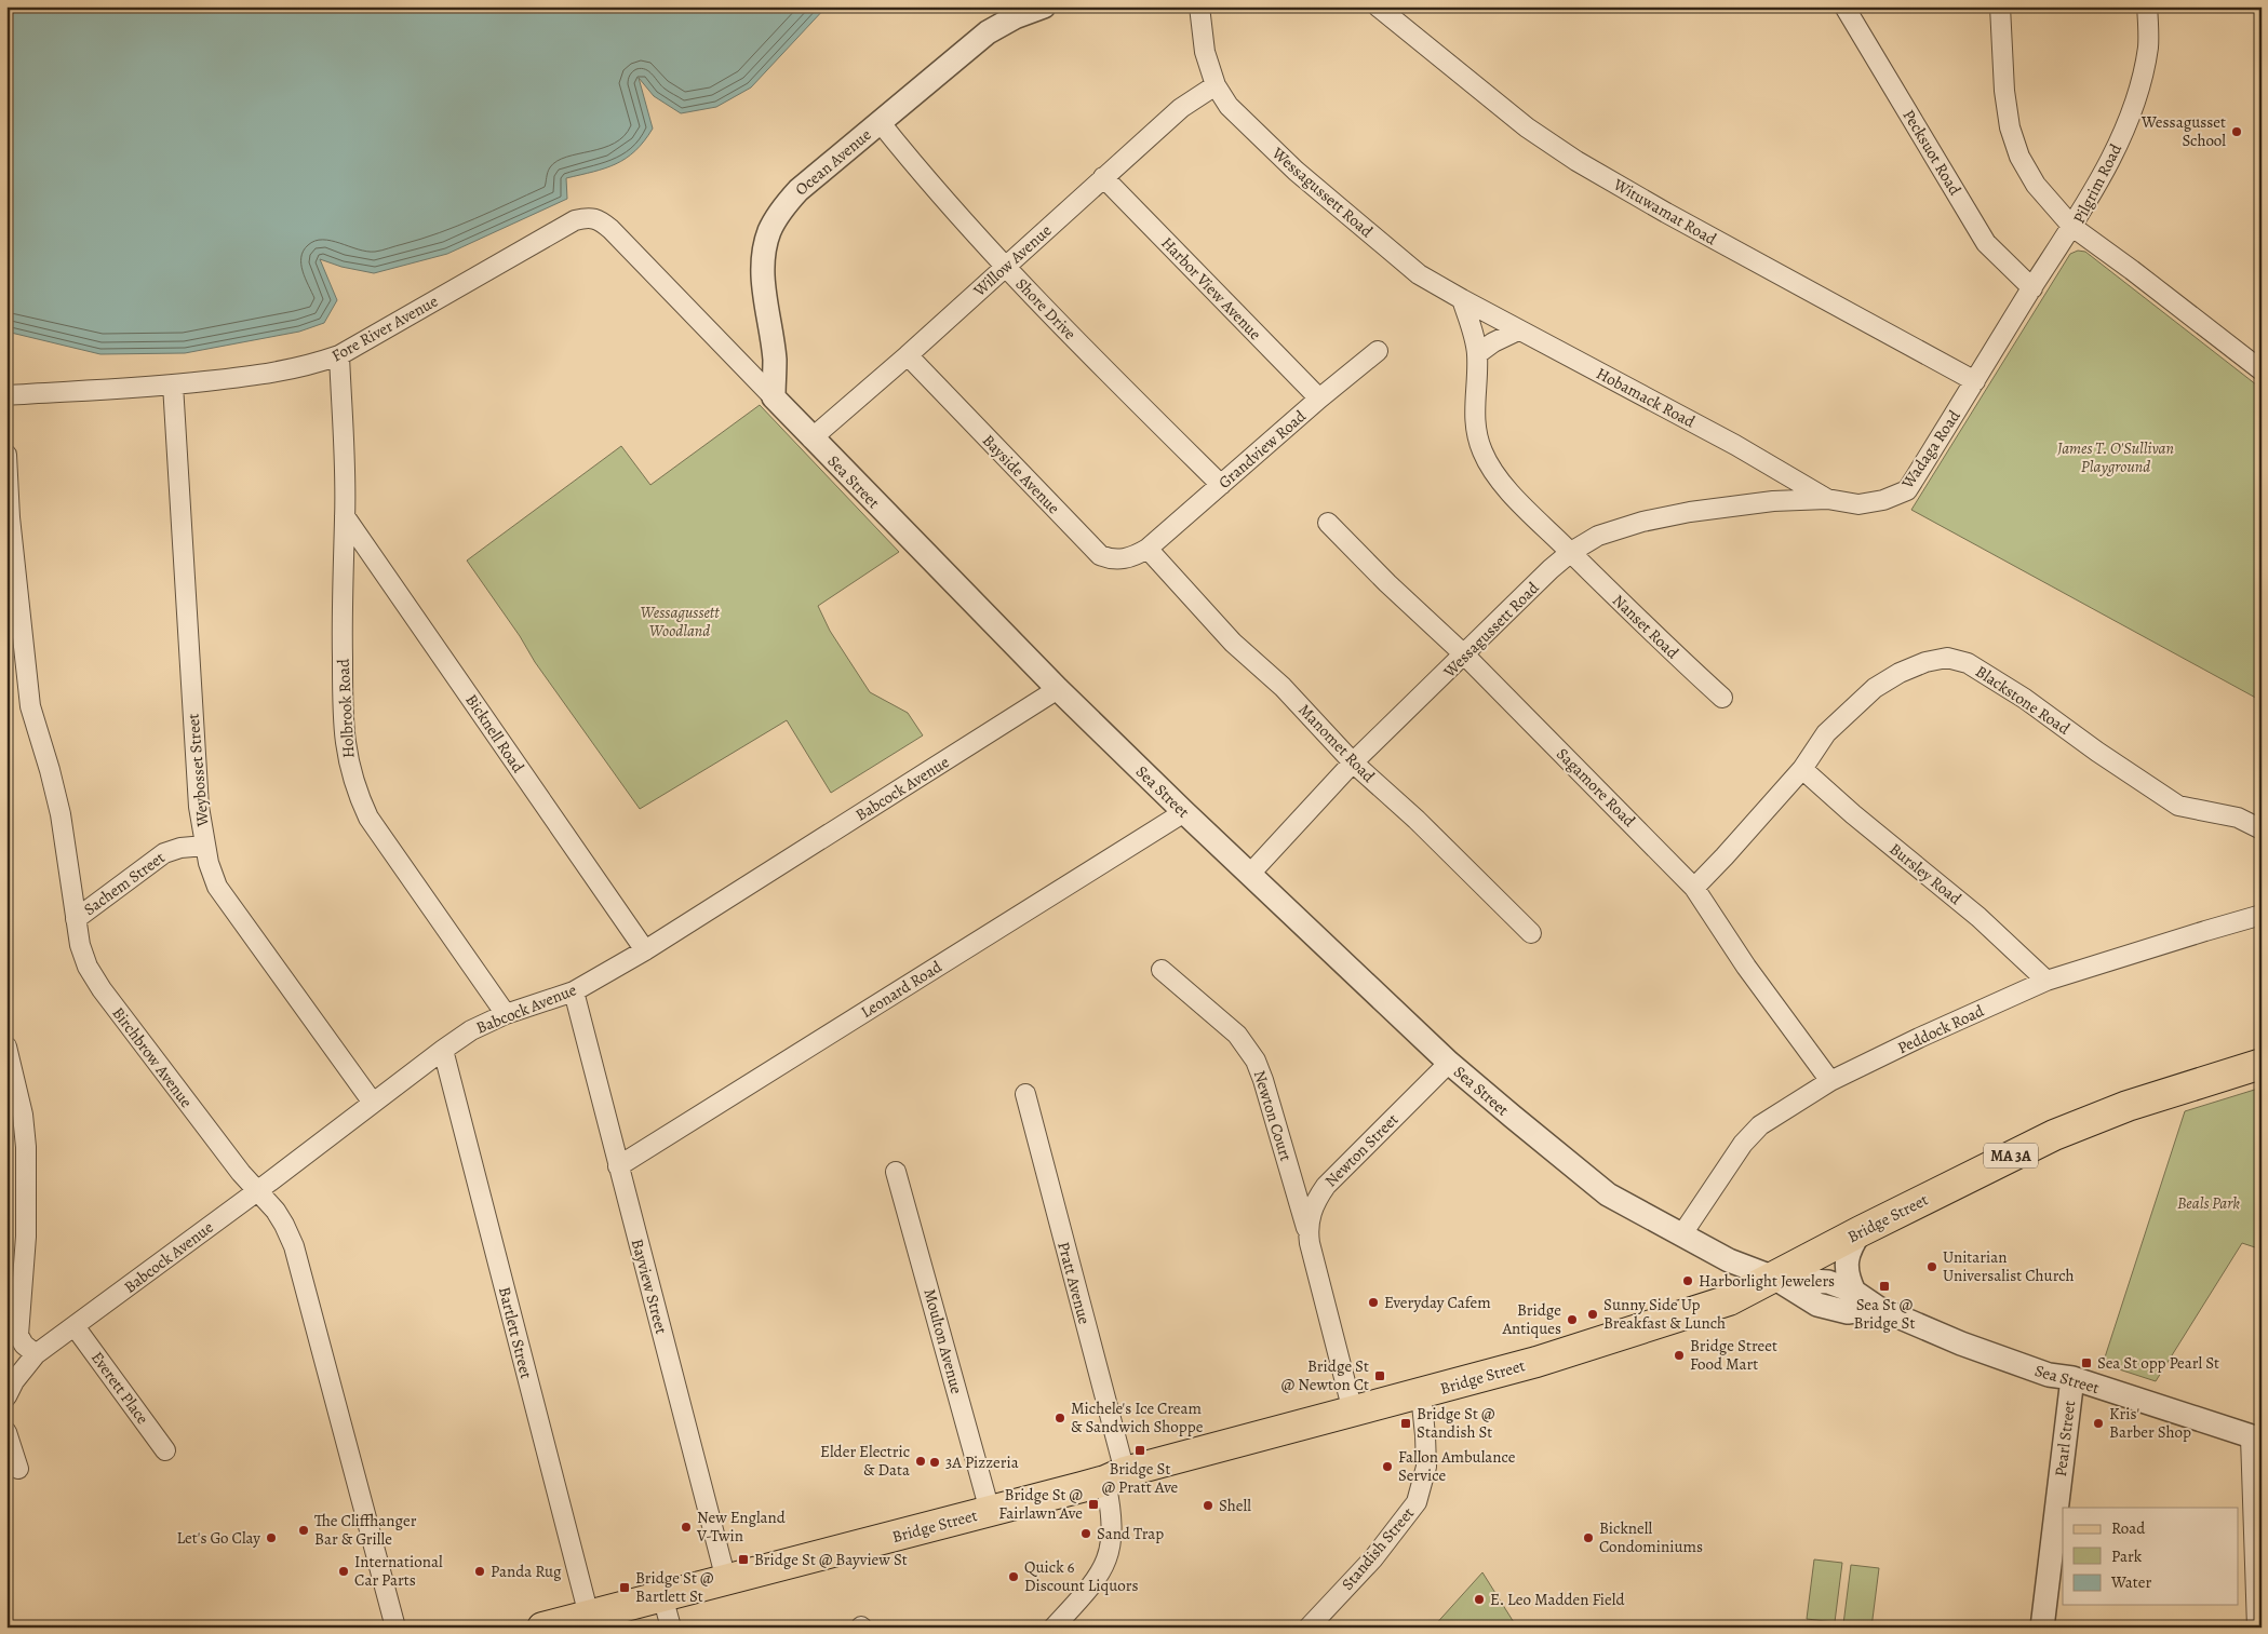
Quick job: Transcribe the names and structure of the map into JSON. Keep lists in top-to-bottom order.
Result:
{
  "streets": {
    "main road": ["MA 3A", "Bridge Street"],
    "street": [
      "Pecksuot Road",
      "Ocean Avenue",
      "Pilgrim Road",
      "Wessagussett Road",
      "Wituwamat Road",
      "Willow Avenue",
      "Harbor View Avenue",
      "Shore Drive",
      "Fore River Avenue",
      "Hobamack Road",
      "Grandview Road",
      "Wadaga Road",
      "Bayside Avenue",
      "Sea Street",
      "Nanset Road",
      "Blackstone Road",
      "Holbrook Road",
      "Bicknell Road",
      "Manomet Road",
      "Weybosset Street",
      "Sagamore Road",
      "Babcock Avenue",
      "Bursley Road",
      "Sachem Street",
      "Leonard Road",
      "Peddock Road",
      "Birchbrow Avenue",
      "Newton Court",
      "Newton Street",
      "Pratt Avenue",
      "Bayview Street",
      "Bartlett Street",
      "Moulton Avenue",
      "Everett Place",
      "Pearl Street",
      "Standish Street"
    ]
  },
  "crossings": [
    ["Pecksuot Road", "Wadaga Road"],
    ["Ocean Avenue", "Shore Drive"],
    ["Ocean Avenue", "Sea Street"],
    ["Pilgrim Road", "Wadaga Road"],
    ["Wessagussett Road", "Willow Avenue"],
    ["Wessagussett Road", "Hobamack Road"],
    ["Wessagussett Road", "Wadaga Road"],
    ["Wessagussett Road", "Sea Street"],
    ["Wessagussett Road", "Nanset Road"],
    ["Wessagussett Road", "Manomet Road"],
    ["Wessagussett Road", "Sagamore Road"],
    ["Wituwamat Road", "Wadaga Road"],
    ["Willow Avenue", "Harbor View Avenue"],
    ["Willow Avenue", "Shore Drive"],
    ["Willow Avenue", "Bayside Avenue"],
    ["Willow Avenue", "Sea Street"],
    ["Harbor View Avenue", "Grandview Road"],
    ["Shore Drive", "Grandview Road"],
    ["Fore River Avenue", "Sea Street"],
    ["Fore River Avenue", "Holbrook Road"],
    ["Fore River Avenue", "Weybosset Street"],
    ["Hobamack Road", "Wadaga Road"],
    ["Grandview Road", "Bayside Avenue"],
    ["Grandview Road", "Manomet Road"],
    ["Wadaga Road", "Nanset Road"],
    ["Bayside Avenue", "Manomet Road"],
    ["Sea Street", "Babcock Avenue"],
    ["Sea Street", "Leonard Road"],
    ["Sea Street", "Peddock Road"],
    ["Sea Street", "Newton Street"],
    ["Sea Street", "Bridge Street"],
    ["Sea Street", "Pearl Street"],
    ["Blackstone Road", "Sagamore Road"],
    ["Blackstone Road", "Bursley Road"],
    ["Holbrook Road", "Bicknell Road"],
    ["Holbrook Road", "Babcock Avenue"],
    ["Bicknell Road", "Babcock Avenue"],
    ["Weybosset Street", "Babcock Avenue"],
    ["Weybosset Street", "Sachem Street"],
    ["Sagamore Road", "Peddock Road"],
    ["Babcock Avenue", "Birchbrow Avenue"],
    ["Babcock Avenue", "Bayview Street"],
    ["Babcock Avenue", "Bartlett Street"],
    ["Babcock Avenue", "Everett Place"],
    ["Bursley Road", "Peddock Road"],
    ["Sachem Street", "Birchbrow Avenue"],
    ["Leonard Road", "Bayview Street"],
    ["Newton Court", "Newton Street"],
    ["Newton Street", "Bridge Street"],
    ["Bridge Street", "Pratt Avenue"],
    ["Bridge Street", "Bayview Street"],
    ["Bridge Street", "Bartlett Street"],
    ["Bridge Street", "Moulton Avenue"],
    ["Bridge Street", "Standish Street"]
  ],
  "parks": ["James T. O'Sullivan Playground", "Wessagussett Woodland", "Beals Park"],
  "places": {
    "other": [
      "Wessagusset School",
      "Unitarian Universalist Church",
      "Harborlight Jewelers",
      "Everyday Cafem",
      "Sunny Side Up Breakfast & Lunch",
      "Bridge Antiques",
      "Bridge Street Food Mart",
      "Michele's Ice Cream & Sandwich Shoppe",
      "Kris' Barber Shop",
      "Elder Electric & Data",
      "3A Pizzeria",
      "Fallon Ambulance Service",
      "Shell",
      "New England V-Twin",
      "The Cliffhanger Bar & Grille",
      "Sand Trap",
      "Let's Go Clay",
      "Bicknell Condominiums",
      "International Car Parts",
      "Panda Rug",
      "Quick 6 Discount Liquors",
      "E. Leo Madden Field"
    ],
    "transit": [
      "Sea St @ Bridge St",
      "Sea St opp Pearl St",
      "Bridge St @ Newton Ct",
      "Bridge St @ Standish St",
      "Bridge St @ Pratt Ave",
      "Bridge St @ Fairlawn Ave",
      "Bridge St @ Bayview St",
      "Bridge St @ Bartlett St"
    ]
  },
  "legend": ["Road", "Park", "Water"]
}
